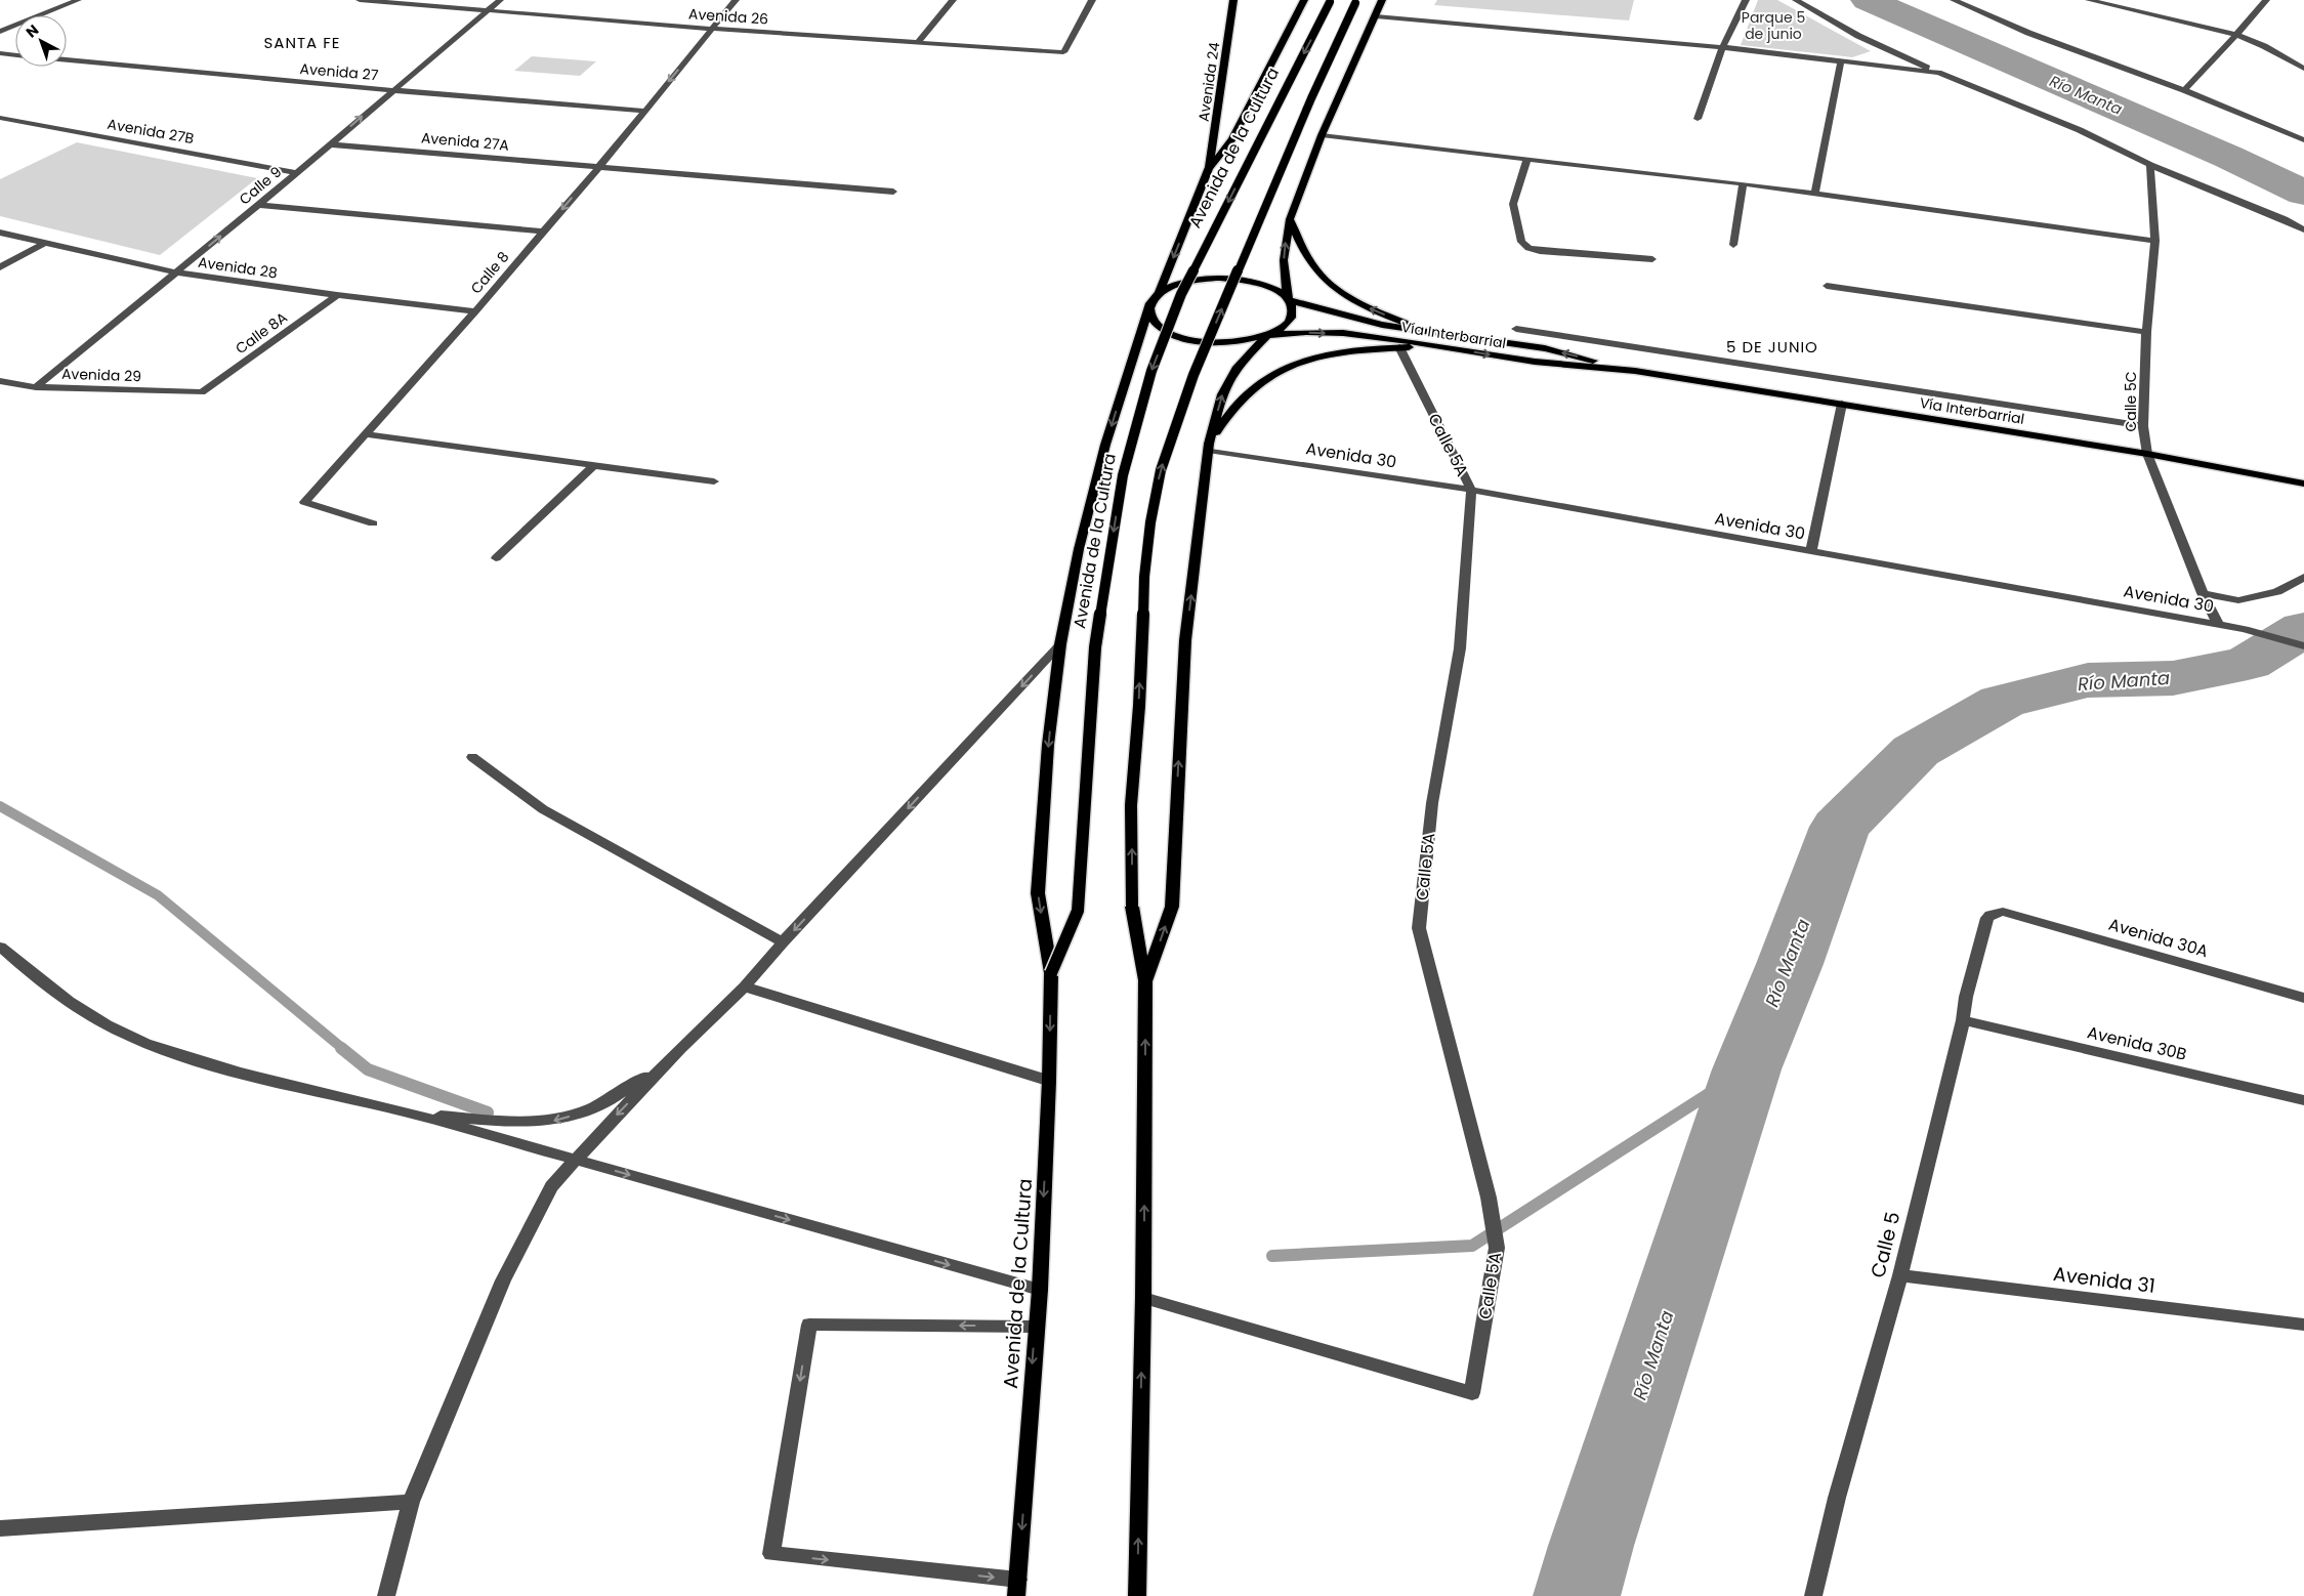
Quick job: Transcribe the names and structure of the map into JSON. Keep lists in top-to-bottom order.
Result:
{
  "streets": {
    "main road": ["Avenida 24", "Avenida de la Cultura", "Vía Interbarrial"],
    "street": [
      "Avenida 26",
      "Avenida 27",
      "Avenida 27B",
      "Avenida 27A",
      "Calle 9",
      "Avenida 28",
      "Calle 8",
      "Calle 8A",
      "Avenida 29",
      "Calle 5C",
      "Calle 5A",
      "Avenida 30",
      "Avenida 30A",
      "Avenida 30B",
      "Calle 5",
      "Avenida 31"
    ]
  },
  "crossings": [
    ["Avenida 26", "Calle 9"],
    ["Avenida 26", "Calle 8"],
    ["Avenida 27", "Calle 9"],
    ["Avenida 27", "Calle 8"],
    ["Avenida 24", "Avenida de la Cultura"],
    ["Avenida 27B", "Calle 9"],
    ["Avenida 27A", "Calle 9"],
    ["Avenida 27A", "Calle 8"],
    ["Avenida de la Cultura", "Vía Interbarrial"],
    ["Calle 9", "Avenida 28"],
    ["Calle 9", "Avenida 29"],
    ["Avenida 28", "Calle 8"],
    ["Avenida 28", "Calle 8A"],
    ["Calle 8A", "Avenida 29"],
    ["Vía Interbarrial", "Calle 5C"],
    ["Calle 5C", "Avenida 30"],
    ["Calle 5A", "Avenida 30"],
    ["Avenida 30A", "Calle 5"],
    ["Avenida 30B", "Calle 5"],
    ["Calle 5", "Avenida 31"]
  ],
  "districts": ["SANTA FE", "5 DE JUNIO"],
  "water": ["Río Manta"],
  "parks": ["Parque 5 de junio"],
  "north": "top left"
}
